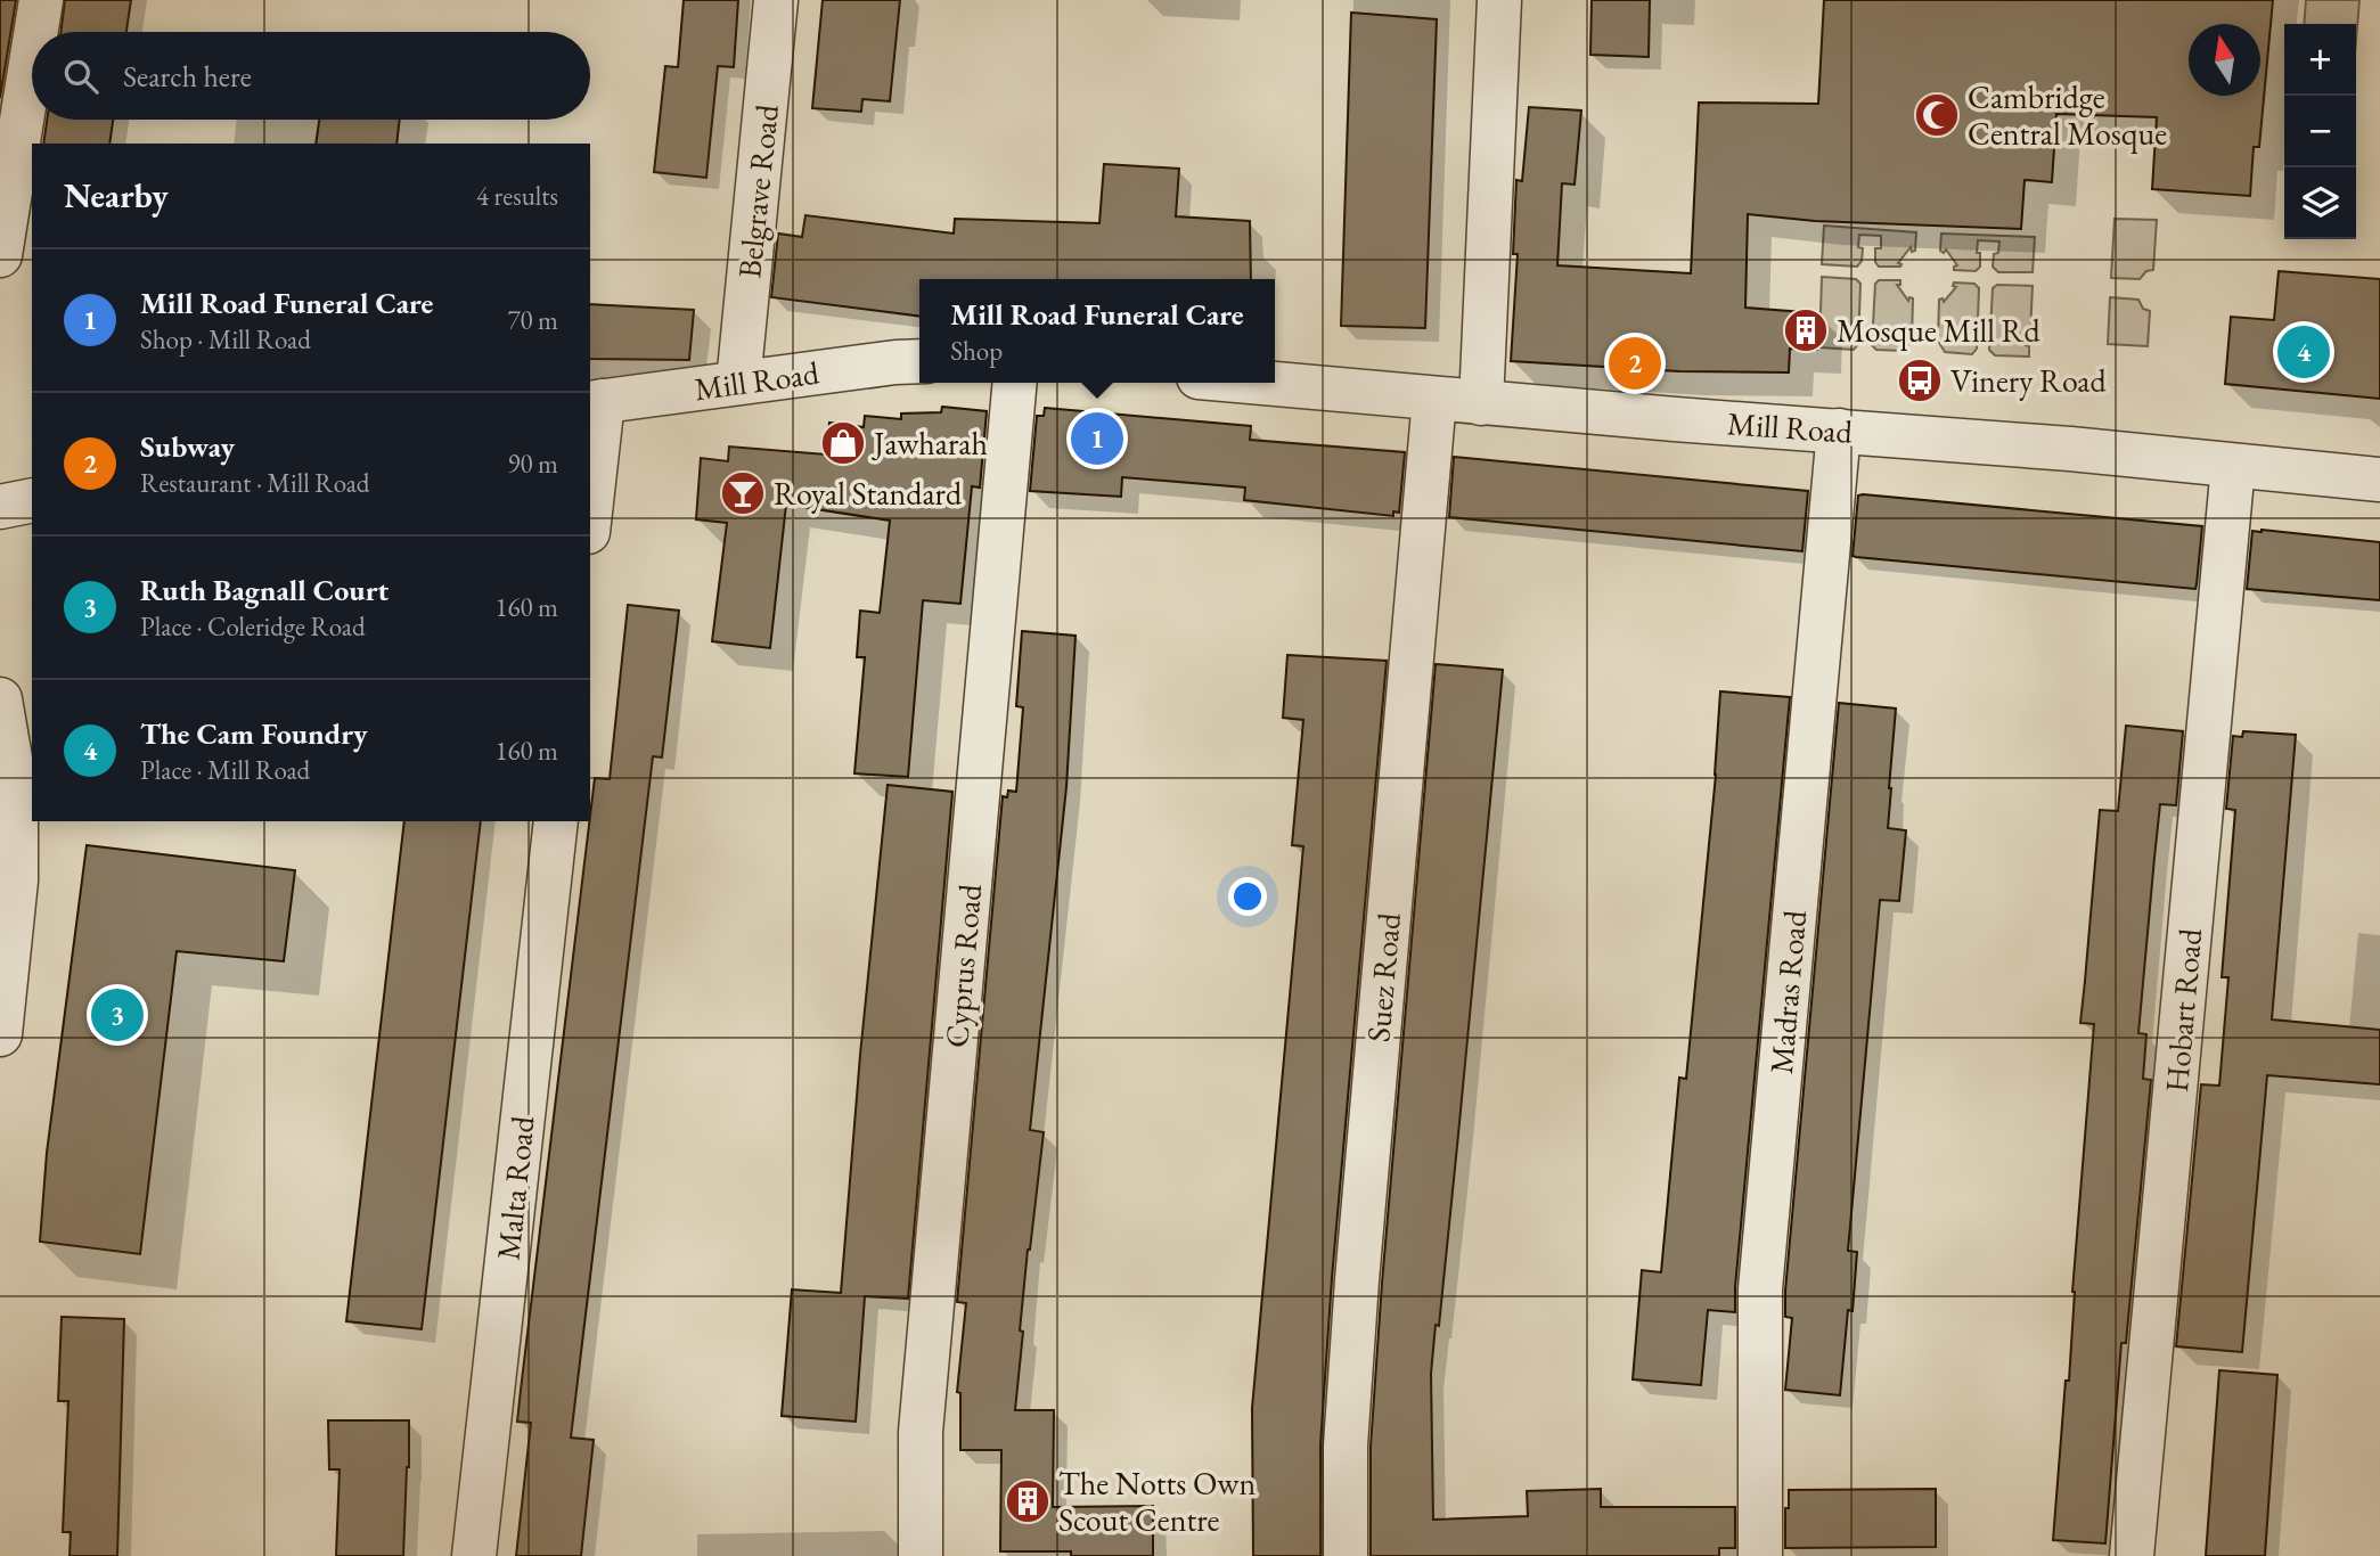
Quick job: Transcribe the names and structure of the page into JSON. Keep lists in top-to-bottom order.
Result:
{
  "streets": {
    "street": [
      "Belgrave Road",
      "Mill Road",
      "Cyprus Road",
      "Suez Road",
      "Madras Road",
      "Hobart Road",
      "Malta Road"
    ]
  },
  "crossings": [
    ["Belgrave Road", "Mill Road"],
    ["Mill Road", "Suez Road"],
    ["Mill Road", "Madras Road"],
    ["Mill Road", "Hobart Road"]
  ],
  "places": {
    "mosque": ["Cambridge Central Mosque"],
    "building": ["Mosque Mill Rd", "The Notts Own Scout Centre"],
    "bus stop": ["Vinery Road"],
    "shop": ["Jawharah"],
    "bar": ["Royal Standard"]
  },
  "north": "top",
  "page": {
    "map_buttons": ["+", "−"],
    "search": "Search here",
    "heading": ["Nearby", "4 results"],
    "list": [
      {
        "mark": "1",
        "name": "Mill Road Funeral Care",
        "note": "Shop · Mill Road",
        "value": "70 m"
      },
      {
        "mark": "2",
        "name": "Subway",
        "note": "Restaurant · Mill Road",
        "value": "90 m"
      },
      {
        "mark": "3",
        "name": "Ruth Bagnall Court",
        "note": "Place · Coleridge Road",
        "value": "160 m"
      },
      {
        "mark": "4",
        "name": "The Cam Foundry",
        "note": "Place · Mill Road",
        "value": "160 m"
      }
    ],
    "popup": ["Mill Road Funeral Care", "Shop"],
    "pins": [
      "4",
      "2",
      "1",
      "3"
    ]
  }
}
